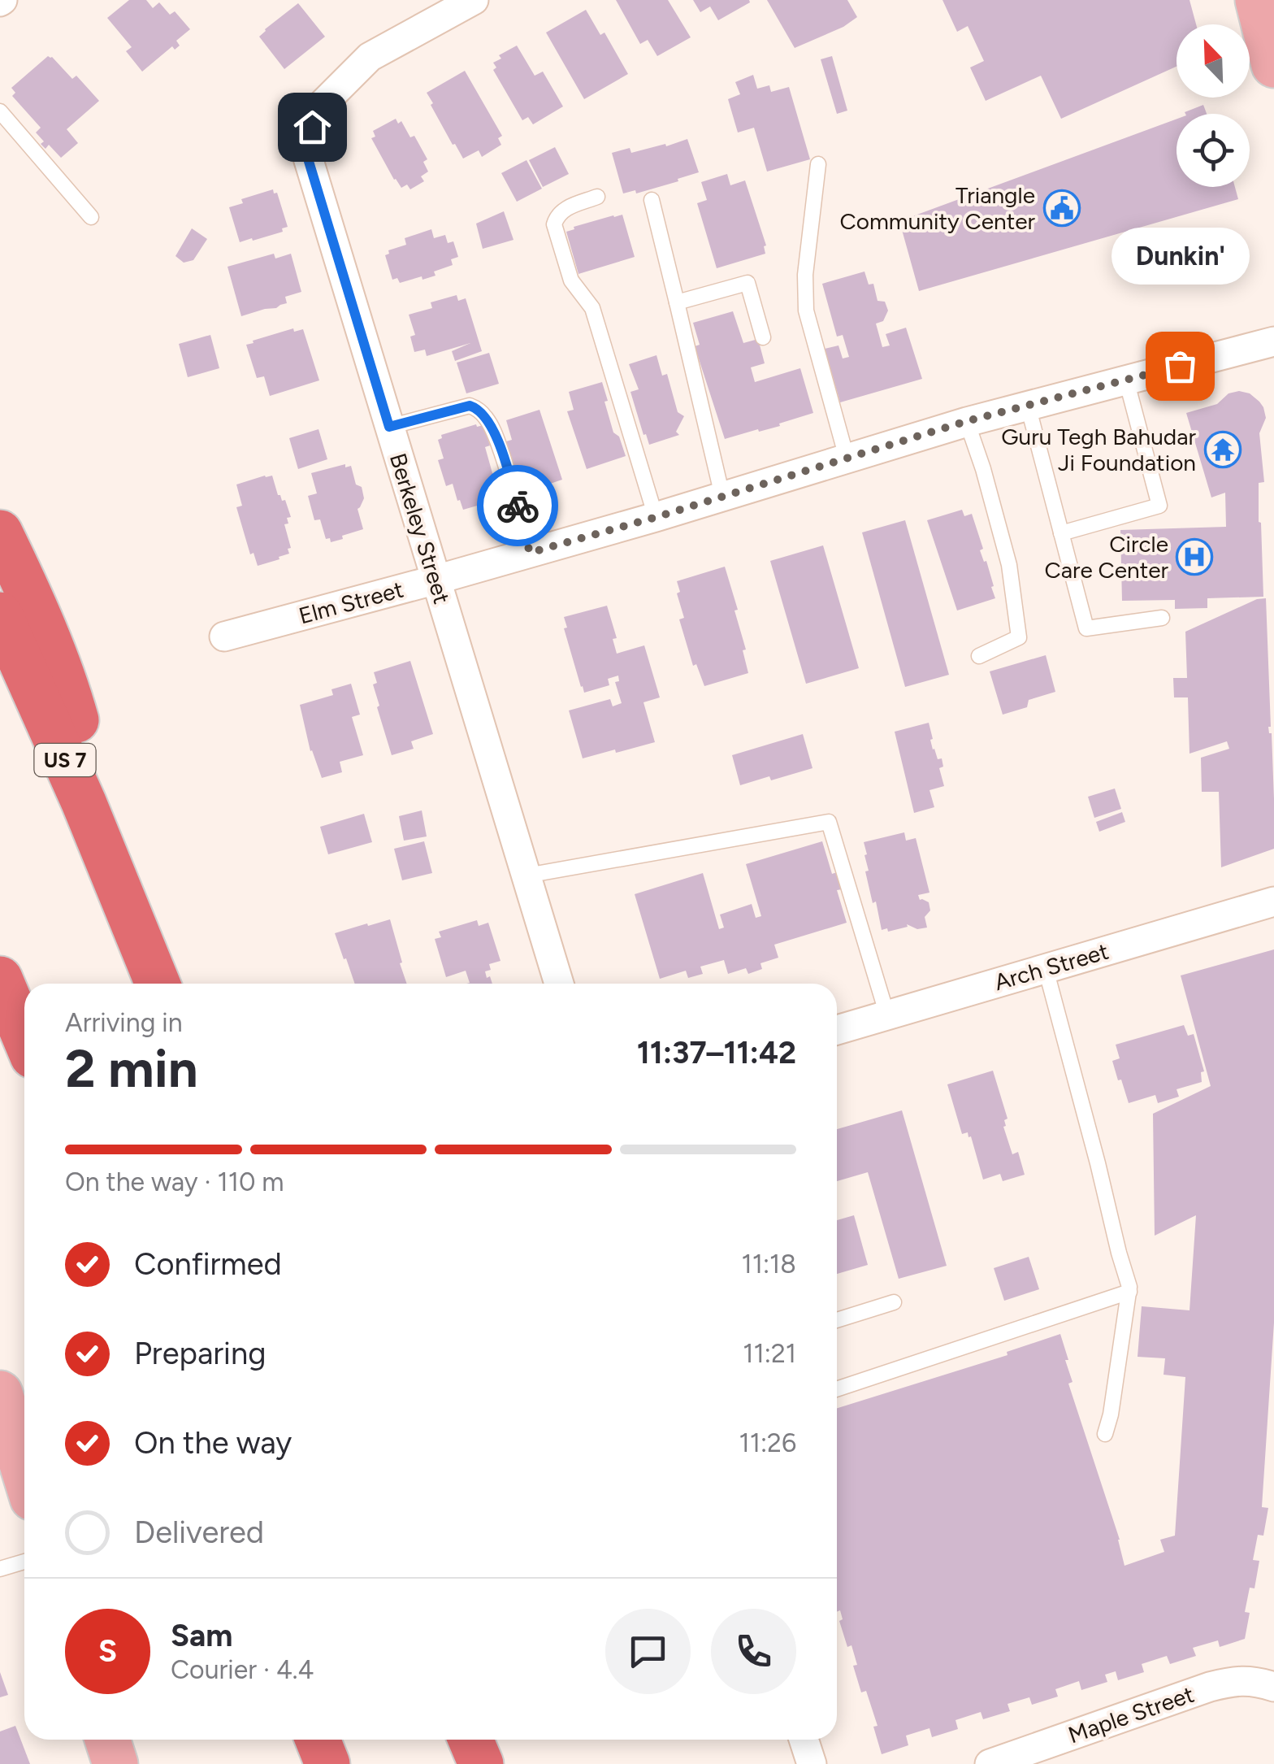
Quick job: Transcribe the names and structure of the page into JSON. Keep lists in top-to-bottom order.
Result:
{
  "streets": {
    "highway": ["US 7"],
    "street": [
      "Berkeley Street",
      "Elm Street",
      "Arch Street",
      "Maple Street"
    ]
  },
  "crossings": [
    ["Berkeley Street", "Elm Street"]
  ],
  "places": {
    "public building": ["Triangle Community Center"],
    "other": ["Dunkin'"],
    "temple": ["Guru Tegh Bahudar Ji Foundation"],
    "hospital": ["Circle Care Center"]
  },
  "north": "top left",
  "page": {
    "bubble": "Dunkin'",
    "heading": ["2 min", "Arriving in", "11:37–11:42"],
    "panel": ["Sam", "Courier · 4.4"],
    "bar": "On the way · 110 m",
    "list": [
      ["Confirmed", "11:18"],
      ["Preparing", "11:21"],
      ["On the way", "11:26"],
      "Delivered"
    ],
    "round": "S"
  }
}
